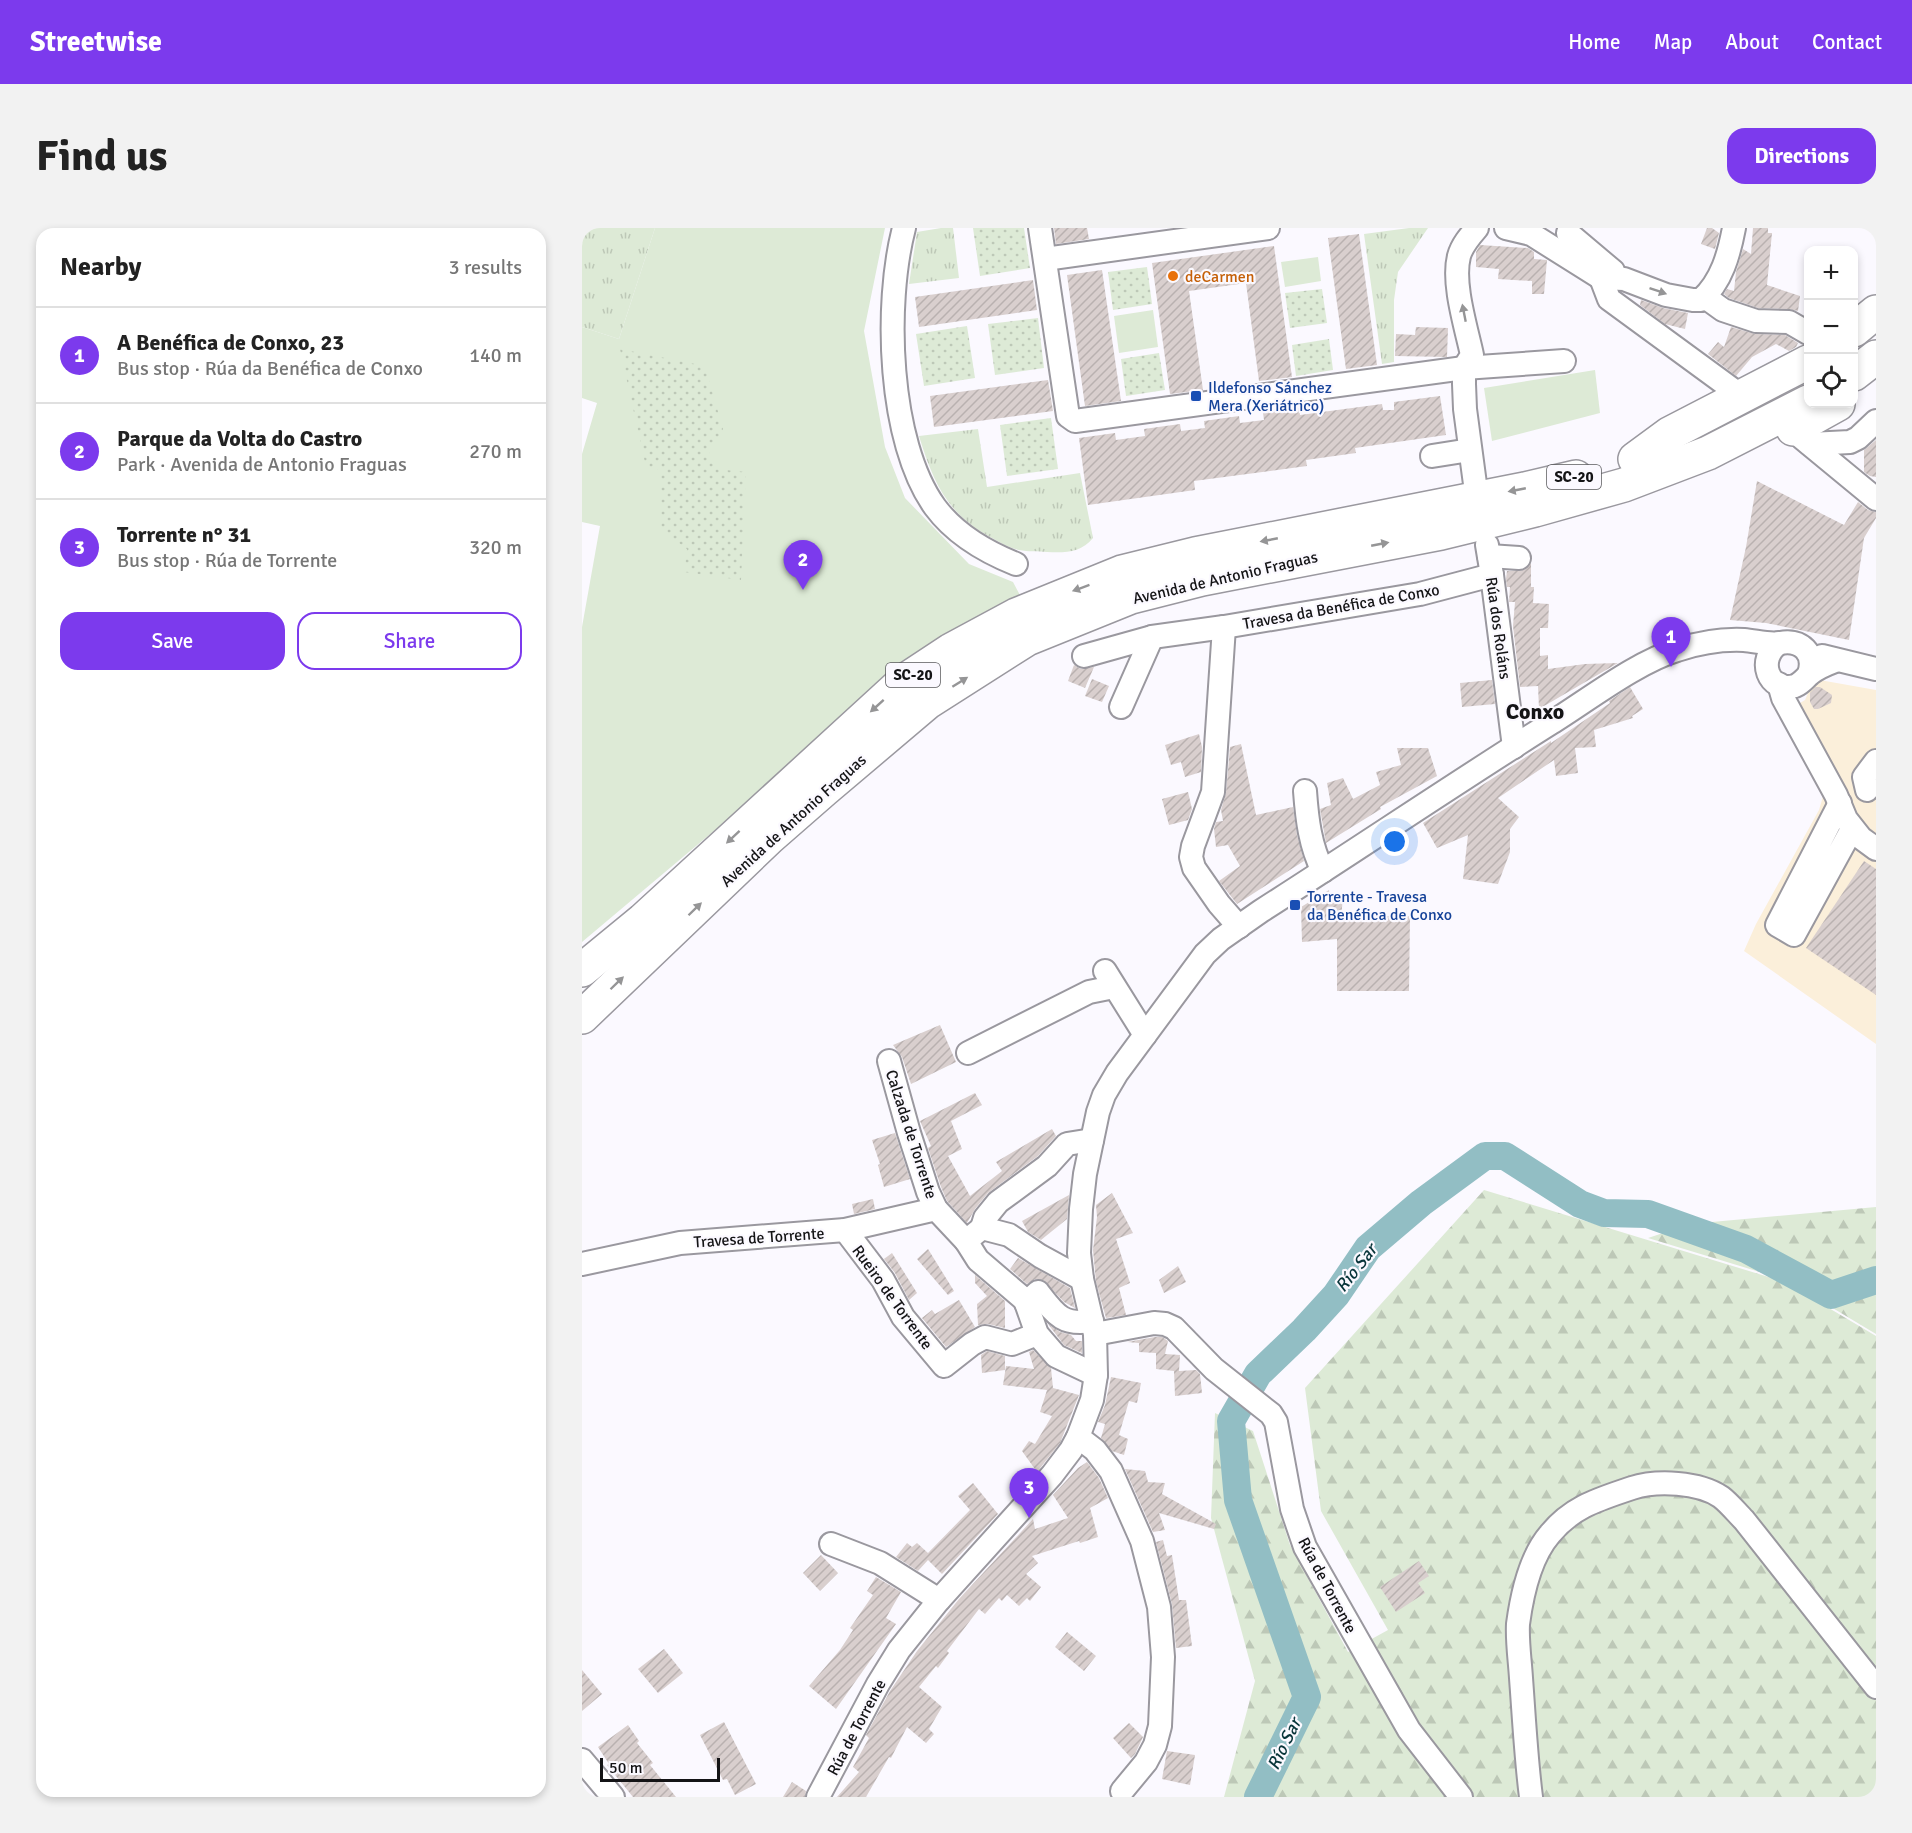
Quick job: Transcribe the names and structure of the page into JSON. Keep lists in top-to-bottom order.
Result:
{
  "streets": {
    "highway": ["SC-20", "Avenida de Antonio Fraguas"],
    "street": [
      "Travesa da Benéfica de Conxo",
      "Rúa dos Roláns",
      "Calzada de Torrente",
      "Travesa de Torrente",
      "Rueiro de Torrente",
      "Rúa de Torrente"
    ]
  },
  "crossings": [
    ["Travesa da Benéfica de Conxo", "Rúa dos Roláns"],
    ["Travesa da Benéfica de Conxo", "Rúa de Torrente"],
    ["Rúa dos Roláns", "Rúa de Torrente"],
    ["Calzada de Torrente", "Travesa de Torrente"],
    ["Travesa de Torrente", "Rueiro de Torrente"]
  ],
  "districts": ["Conxo"],
  "water": ["Río Sar"],
  "places": {
    "other": ["deCarmen"],
    "transit": ["Ildefonso Sánchez Mera (Xeriátrico)", "Torrente - Travesa da Benéfica de Conxo"]
  },
  "scale_bar": "50 m",
  "page": {
    "header": "Streetwise",
    "nav": [
      "Home",
      "Map",
      "About",
      "Contact"
    ],
    "buttons": [
      "Directions",
      ["Save", "Share"]
    ],
    "title": "Find us",
    "heading": ["Nearby", "3 results"],
    "map_buttons": ["+", "−"],
    "list": [
      {
        "mark": "1",
        "name": "A Benéfica de Conxo, 23",
        "note": "Bus stop · Rúa da Benéfica de Conxo",
        "value": "140 m"
      },
      {
        "mark": "2",
        "name": "Parque da Volta do Castro",
        "note": "Park · Avenida de Antonio Fraguas",
        "value": "270 m"
      },
      {
        "mark": "3",
        "name": "Torrente n° 31",
        "note": "Bus stop · Rúa de Torrente",
        "value": "320 m"
      }
    ],
    "pins": ["2", "1", "3"],
    "scale": "50 m"
  }
}
